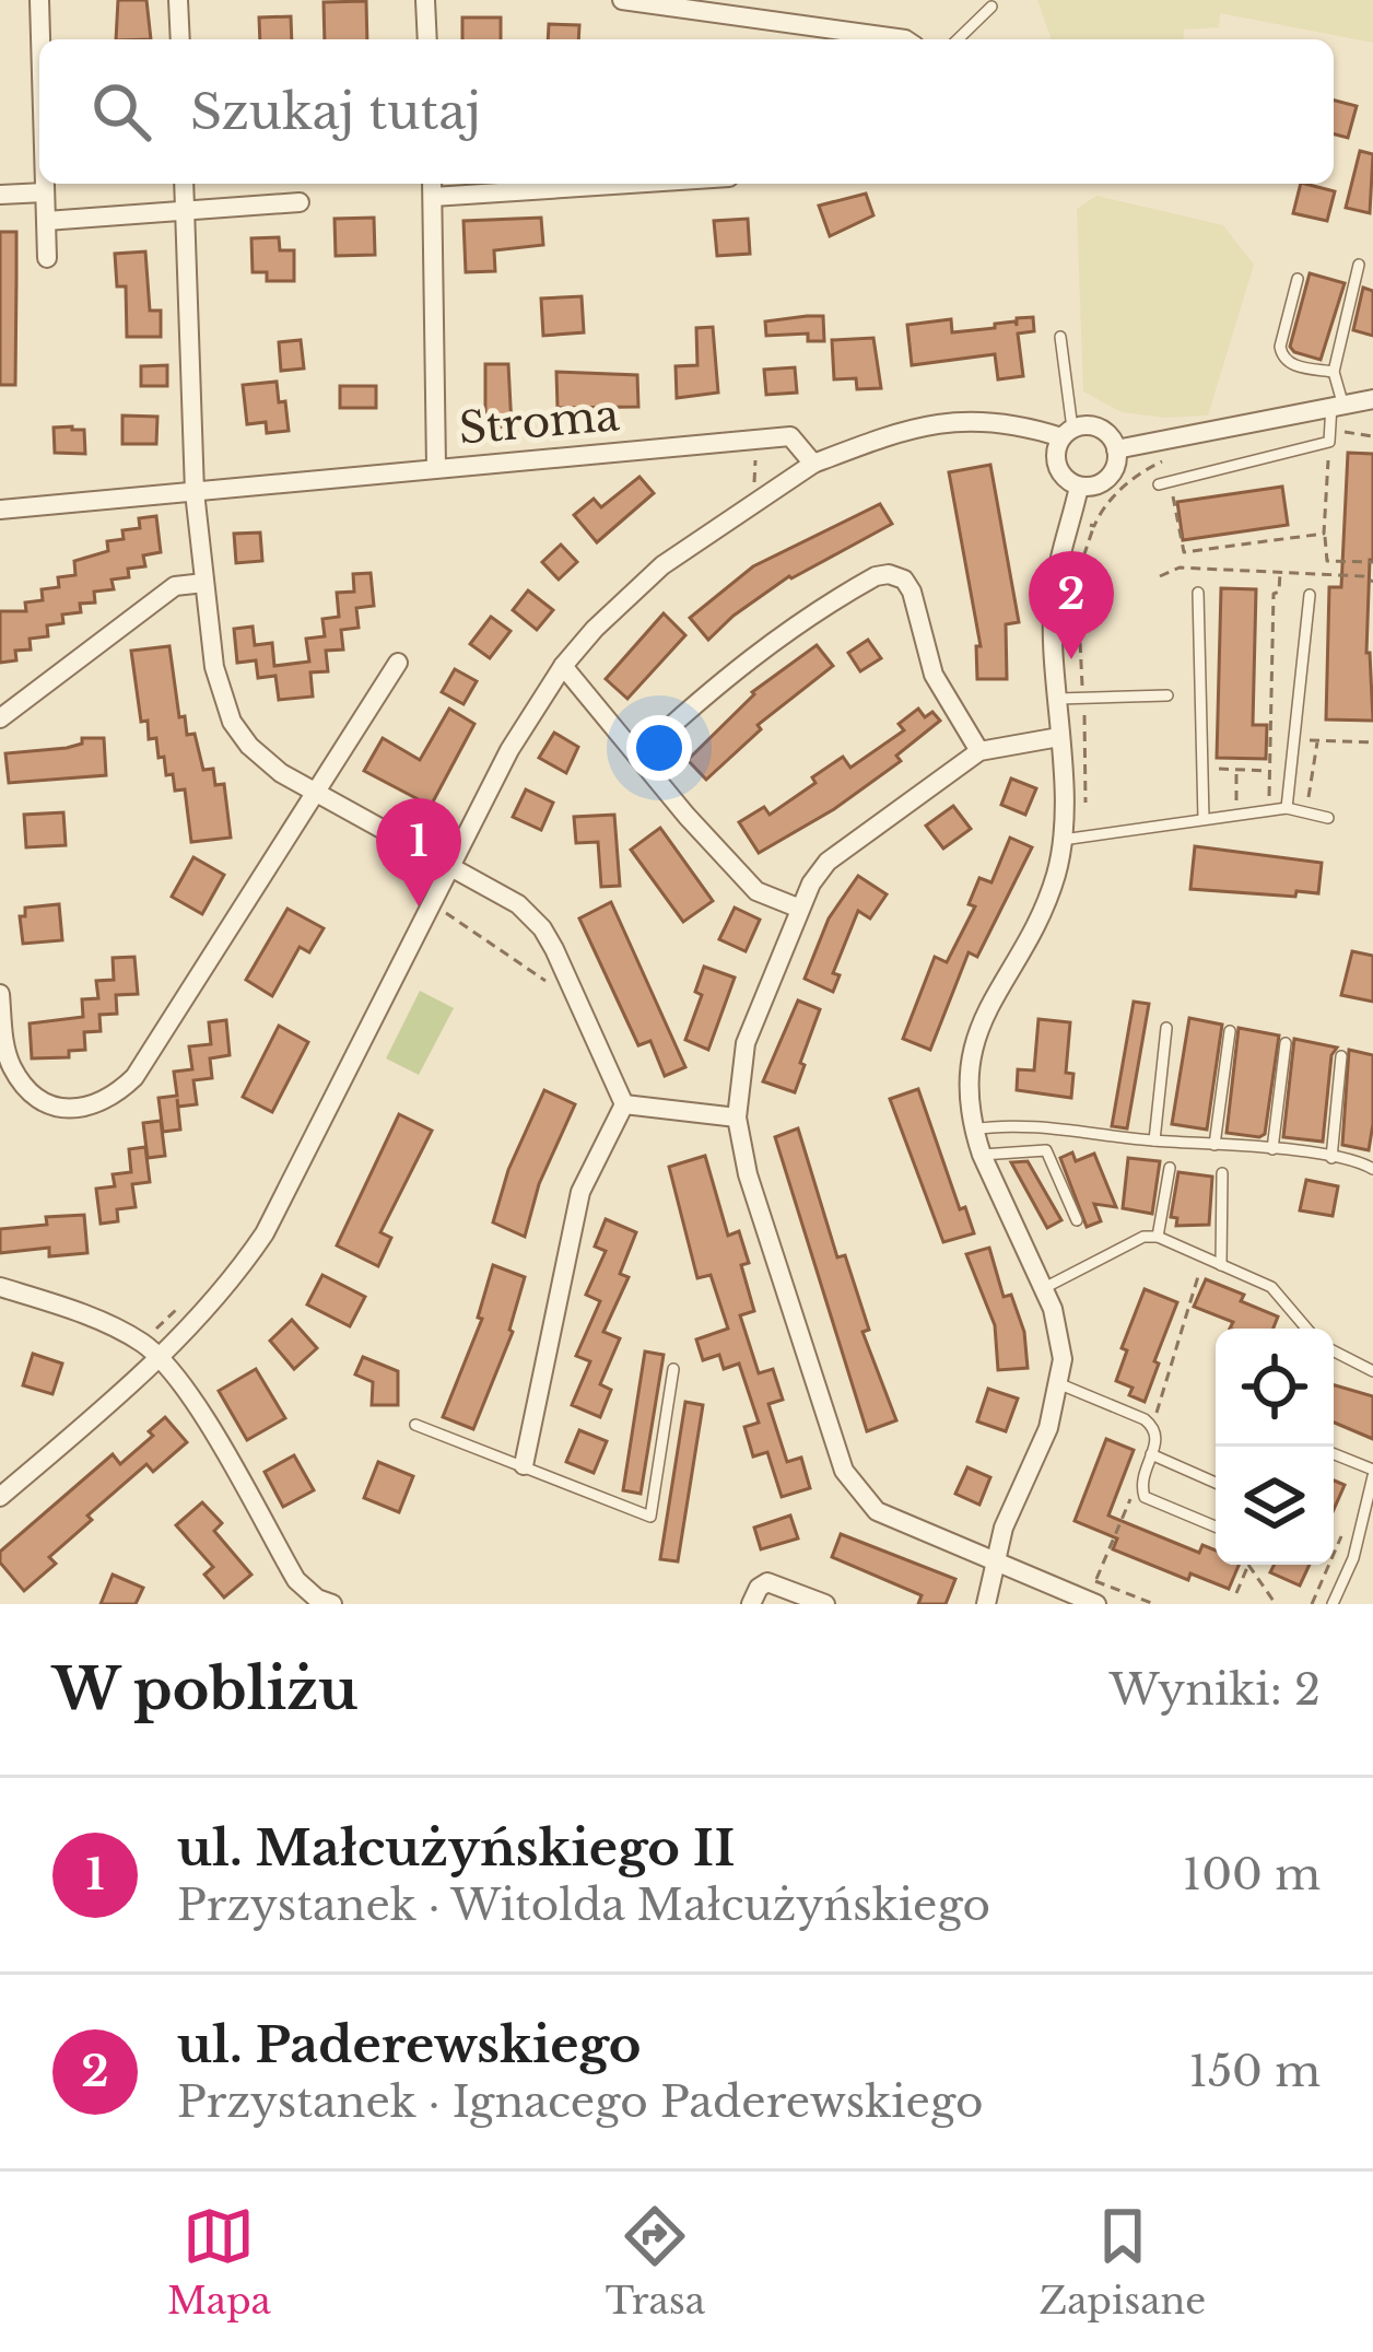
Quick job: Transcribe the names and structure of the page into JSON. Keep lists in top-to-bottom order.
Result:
{
  "streets": {
    "street": ["Stroma"]
  },
  "page": {
    "search": "Szukaj tutaj",
    "pins": ["2", "1"],
    "heading": ["W pobliżu", "Wyniki: 2"],
    "list": [
      {
        "mark": "1",
        "name": "ul. Małcużyńskiego II",
        "note": "Przystanek · Witolda Małcużyńskiego",
        "value": "100 m"
      },
      {
        "mark": "2",
        "name": "ul. Paderewskiego",
        "note": "Przystanek · Ignacego Paderewskiego",
        "value": "150 m"
      }
    ],
    "nav": ["Mapa", "Trasa", "Zapisane"]
  }
}
